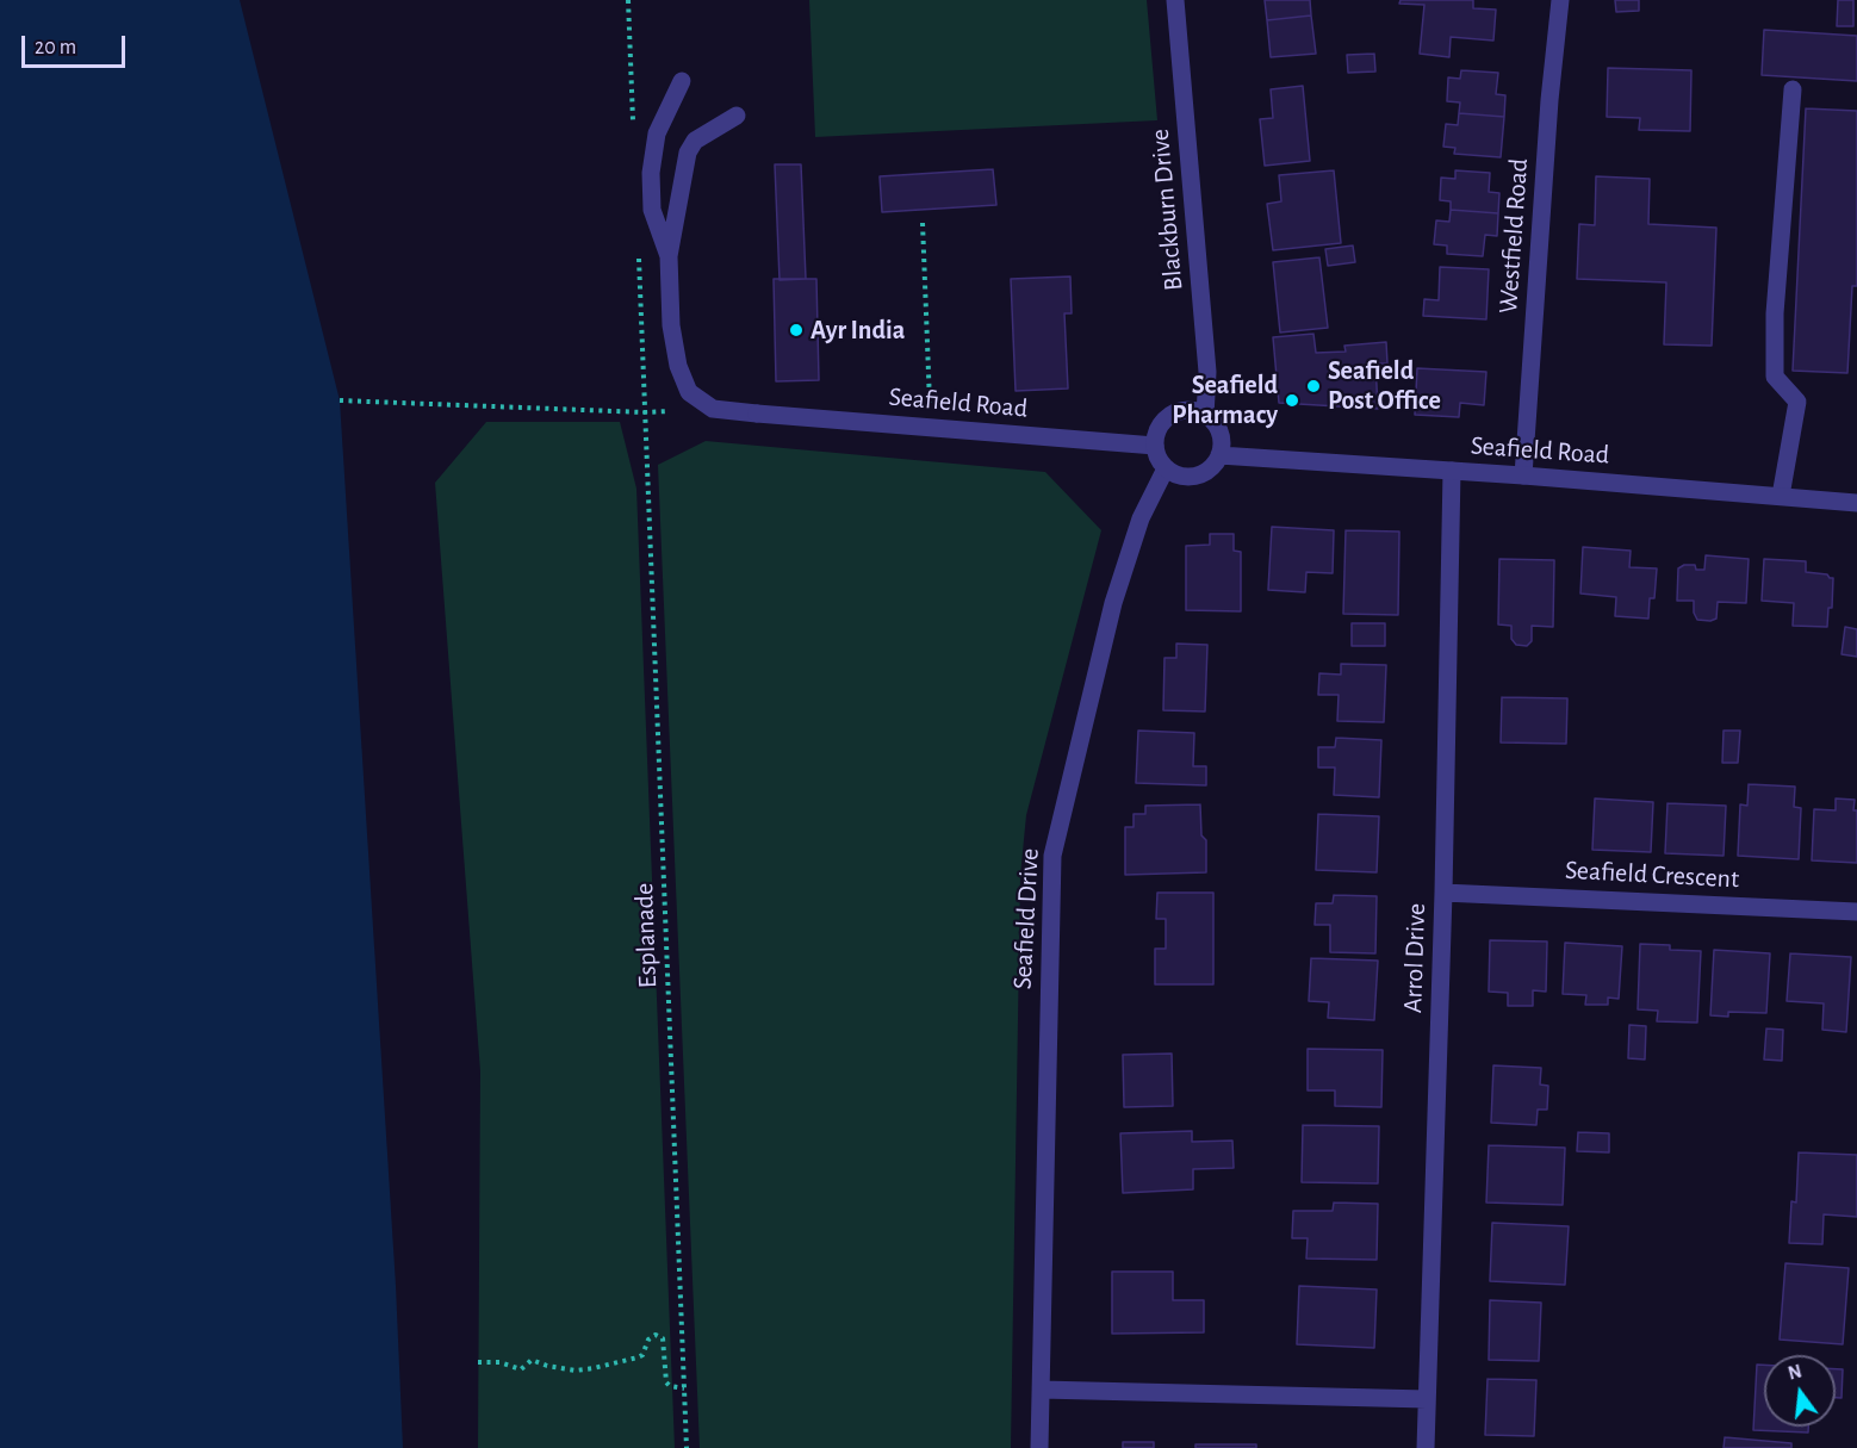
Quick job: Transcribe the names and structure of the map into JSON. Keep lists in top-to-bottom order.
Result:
{
  "streets": {
    "street": [
      "Blackburn Drive",
      "Westfield Road",
      "Seafield Road",
      "Seafield Crescent",
      "Seafield Drive",
      "Arrol Drive"
    ],
    "path": ["Esplanade"]
  },
  "crossings": [
    ["Blackburn Drive", "Seafield Road"],
    ["Blackburn Drive", "Seafield Drive"],
    ["Westfield Road", "Seafield Road"],
    ["Seafield Road", "Seafield Drive"],
    ["Seafield Road", "Arrol Drive"],
    ["Seafield Crescent", "Arrol Drive"]
  ],
  "places": ["Ayr India", "Seafield Post Office", "Seafield Pharmacy"],
  "scale_bar": "20 m",
  "north": "top"
}
